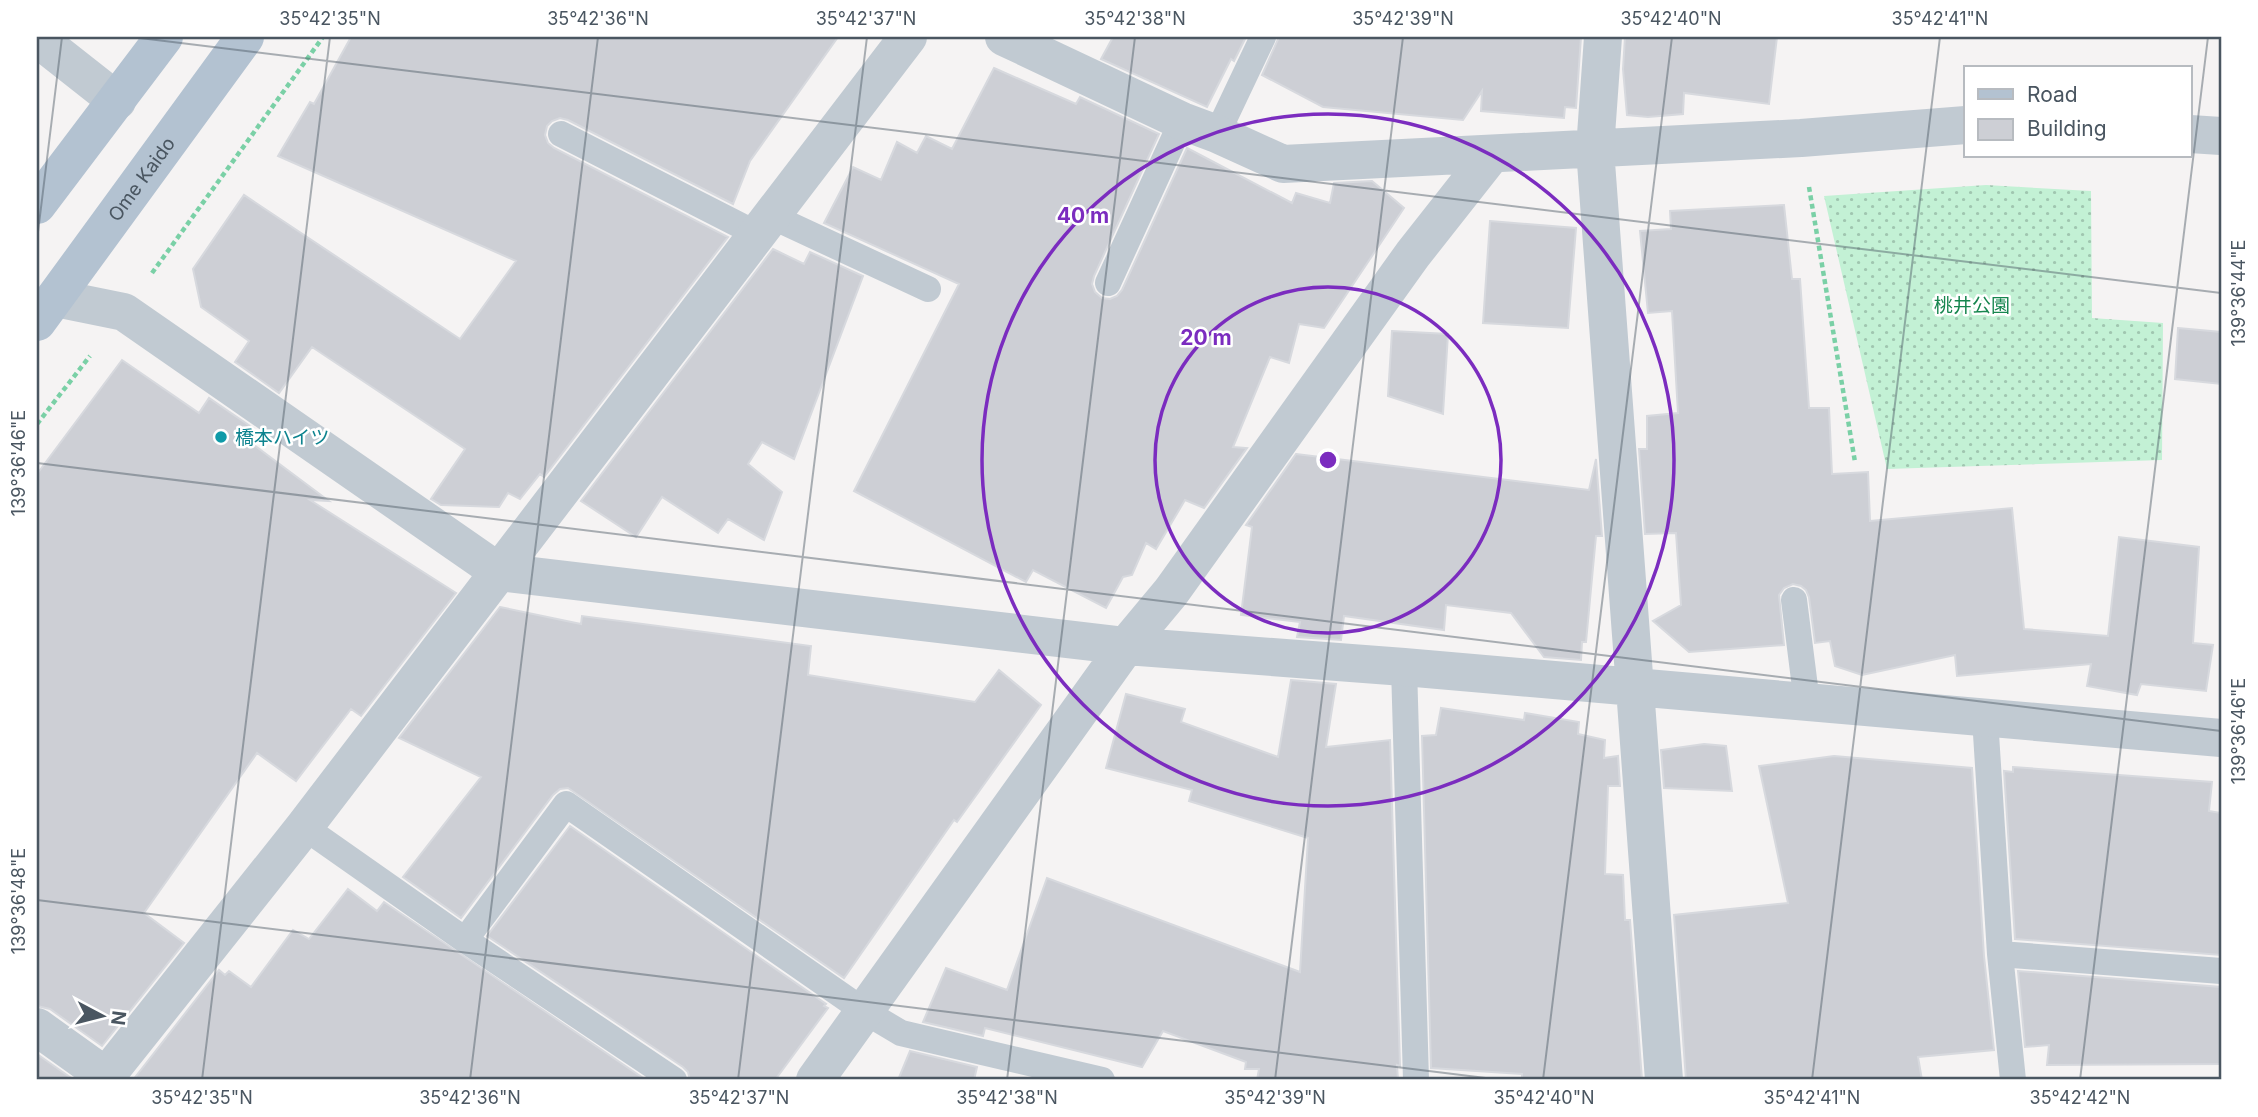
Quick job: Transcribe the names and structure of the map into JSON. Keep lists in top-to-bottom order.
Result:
{
  "streets": {
    "main road": ["Ome Kaido"]
  },
  "parks": ["桃井公園"],
  "places": ["橋本ハイツ"],
  "legend": ["Road", "Building"],
  "north": "right",
  "coordinates": [
    "35°42'35\"N",
    "35°42'36\"N",
    "35°42'37\"N",
    "35°42'38\"N",
    "35°42'39\"N",
    "35°42'40\"N",
    "35°42'41\"N",
    "139°36'44\"E",
    "139°36'46\"E",
    "139°36'48\"E",
    "35°42'42\"N"
  ],
  "rings": ["40 m", "20 m"]
}
